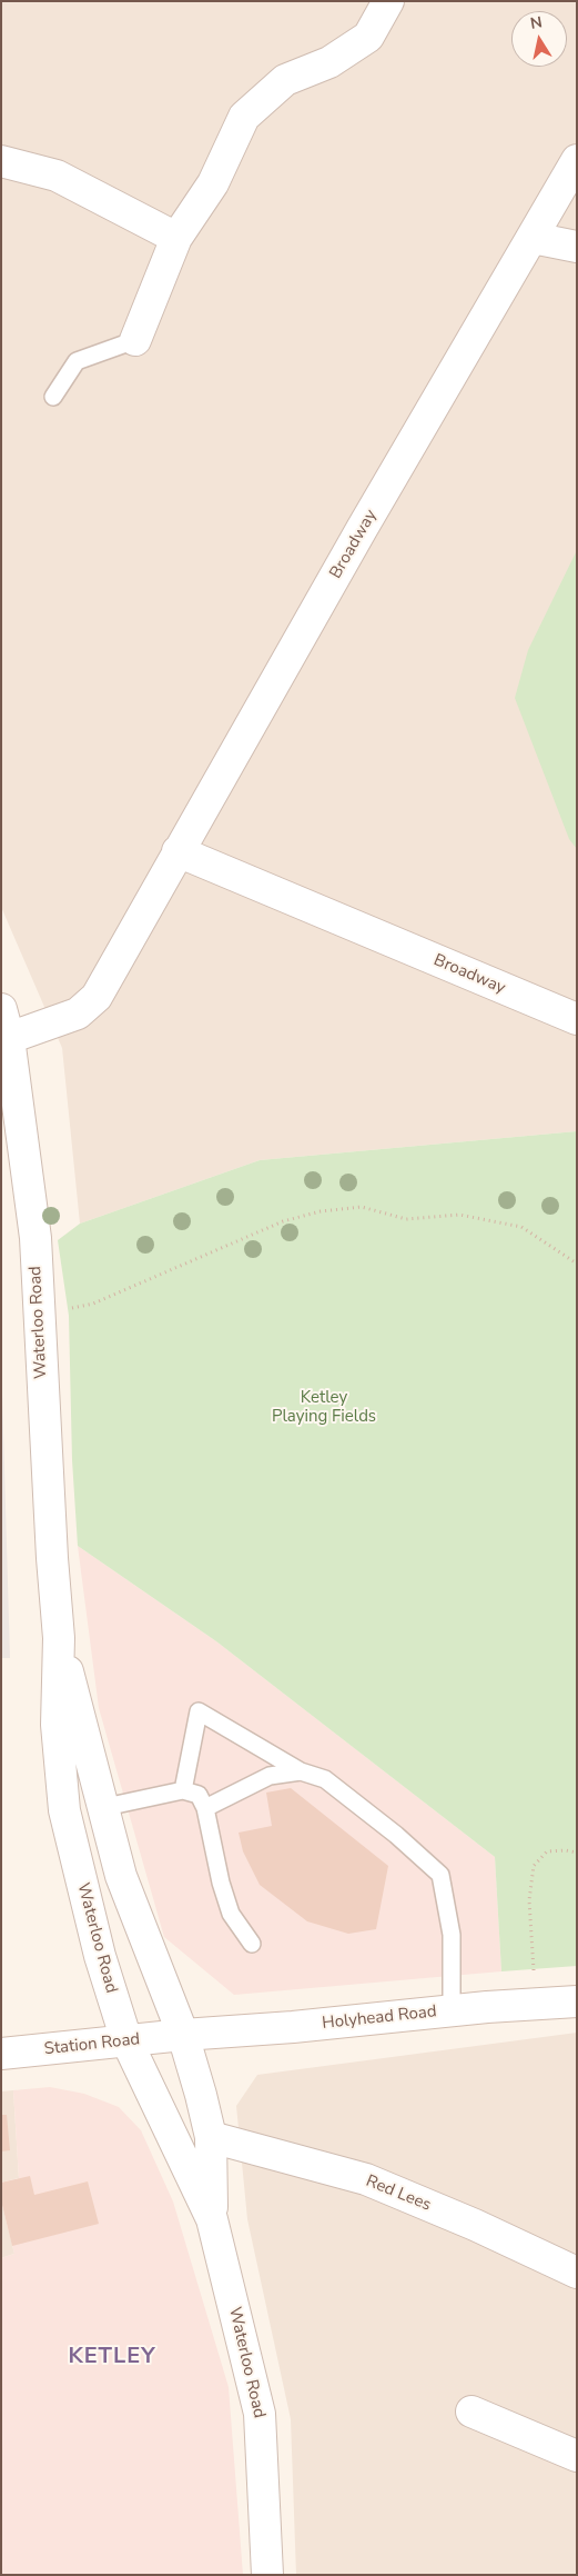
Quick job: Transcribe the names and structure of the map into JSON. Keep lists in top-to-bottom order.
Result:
{
  "streets": {
    "street": [
      "Broadway",
      "Waterloo Road",
      "Holyhead Road",
      "Station Road",
      "Red Lees"
    ]
  },
  "crossings": [
    ["Broadway", "Waterloo Road"],
    ["Waterloo Road", "Holyhead Road"],
    ["Waterloo Road", "Station Road"],
    ["Waterloo Road", "Red Lees"],
    ["Holyhead Road", "Station Road"]
  ],
  "districts": ["KETLEY"],
  "parks": ["Ketley Playing Fields"],
  "north": "top"
}
